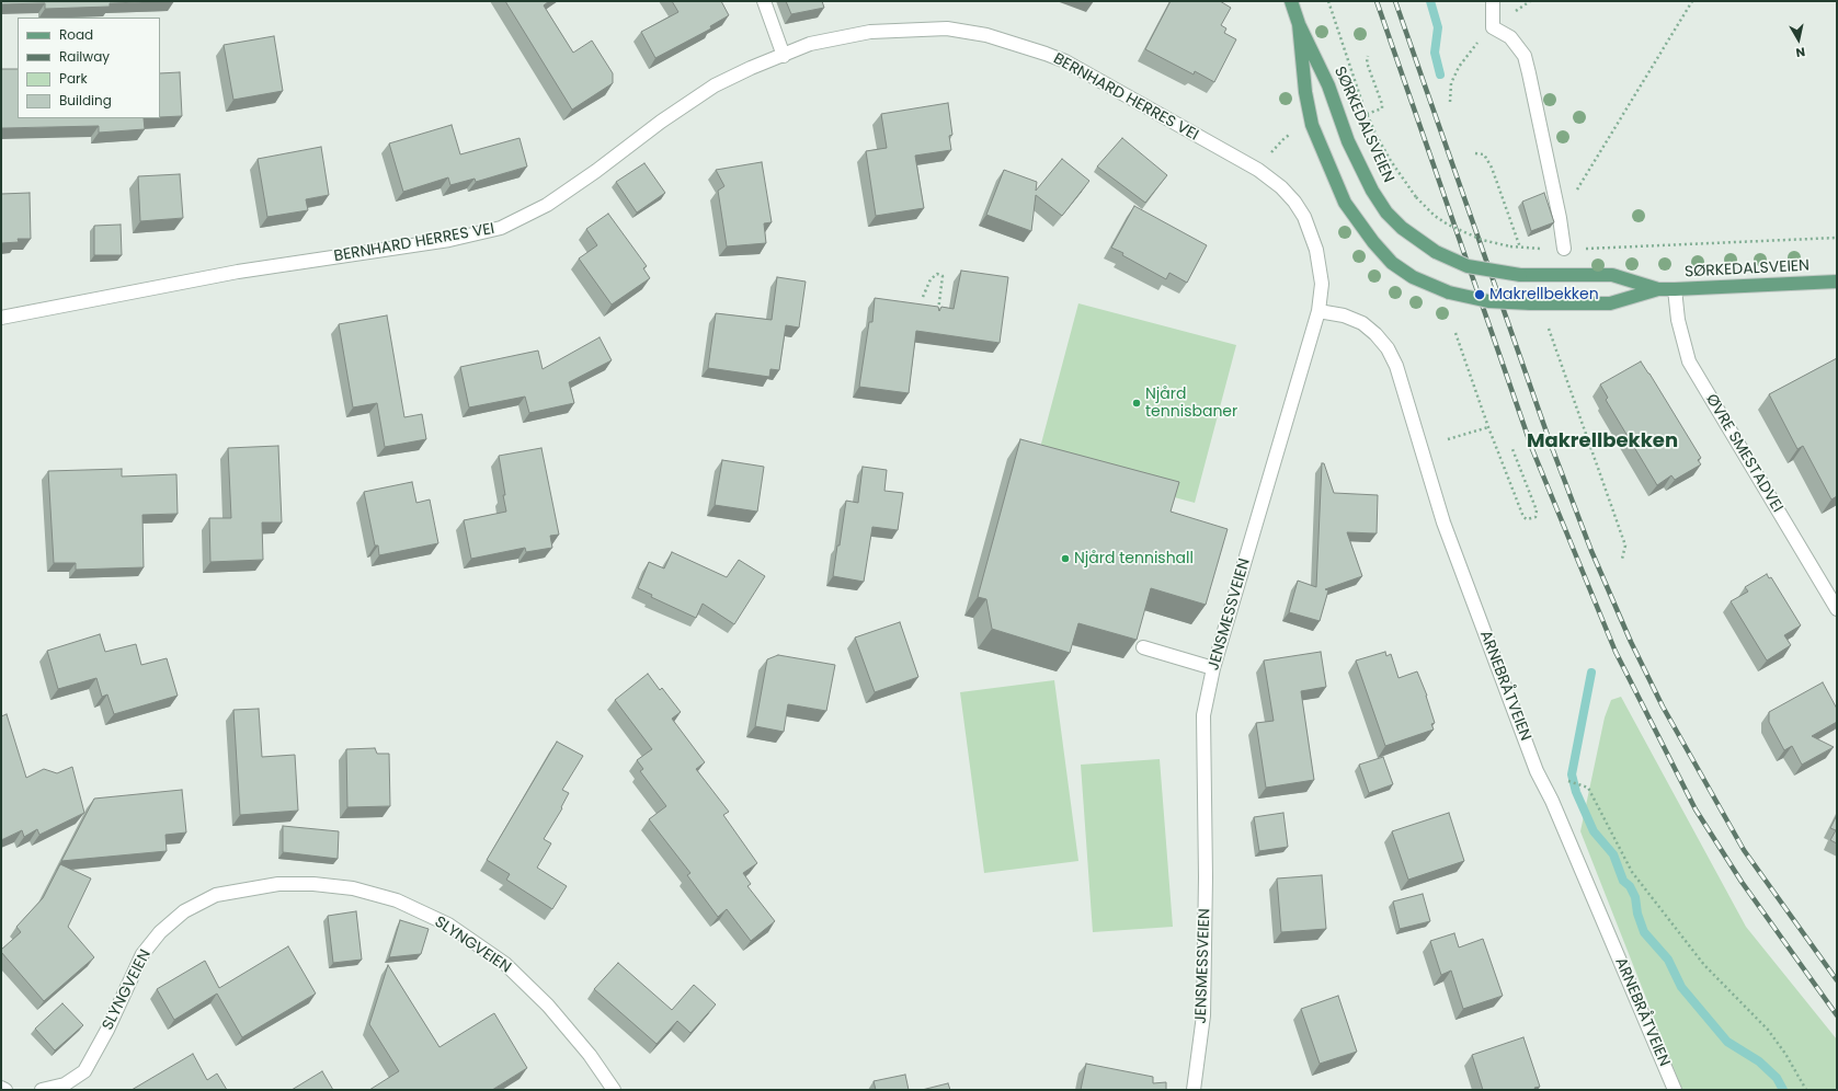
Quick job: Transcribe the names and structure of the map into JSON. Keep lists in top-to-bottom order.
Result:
{
  "streets": {
    "main road": ["SØRKEDALSVEIEN"],
    "street": [
      "BERNHARD HERRES VEI",
      "ØVRE SMESTADVEI",
      "JENSMESSVEIEN",
      "ARNEBRÅTVEIEN",
      "SLYNGVEIEN"
    ]
  },
  "crossings": [
    ["BERNHARD HERRES VEI", "JENSMESSVEIEN"],
    ["SØRKEDALSVEIEN", "ØVRE SMESTADVEI"],
    ["JENSMESSVEIEN", "ARNEBRÅTVEIEN"]
  ],
  "districts": ["Makrellbekken"],
  "places": ["Makrellbekken", "Njård tennisbaner", "Njård tennishall"],
  "legend": [
    "Road",
    "Railway",
    "Park",
    "Building"
  ],
  "north": "bottom"
}
